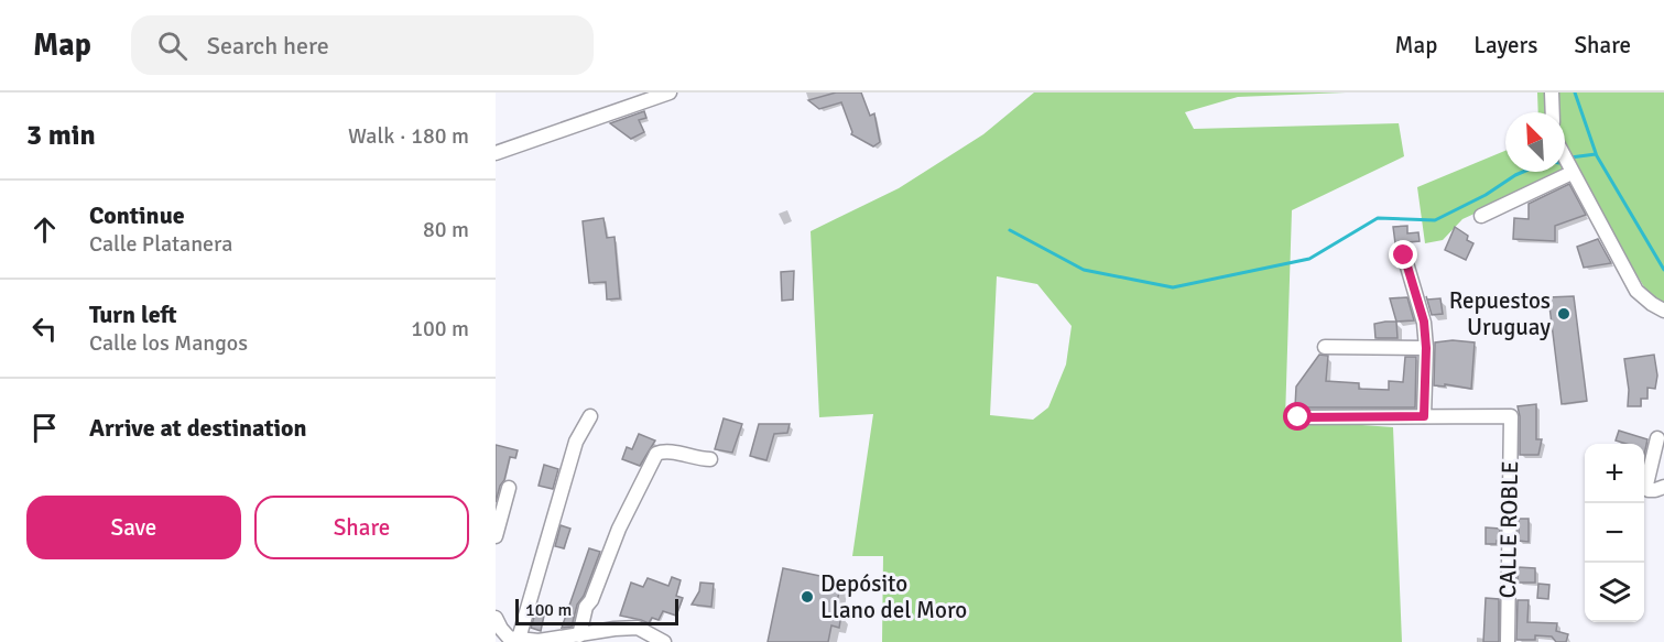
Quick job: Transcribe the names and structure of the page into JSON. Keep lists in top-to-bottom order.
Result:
{
  "streets": {
    "street": ["CALLE ROBLE"]
  },
  "places": ["Repuestos Uruguay", "Depósito Llano del Moro"],
  "scale_bar": "100 m",
  "north": "top left",
  "page": {
    "header": "Map",
    "search": "Search here",
    "nav": ["Map", "Layers", "Share"],
    "heading": ["3 min", "Walk · 180 m"],
    "list": [
      ["Continue", "Calle Platanera", "80 m"],
      ["Turn left", "Calle los Mangos", "100 m"],
      "Arrive at destination"
    ],
    "map_buttons": ["+", "−"],
    "buttons": ["Save", "Share"],
    "scale": "100 m"
  }
}
